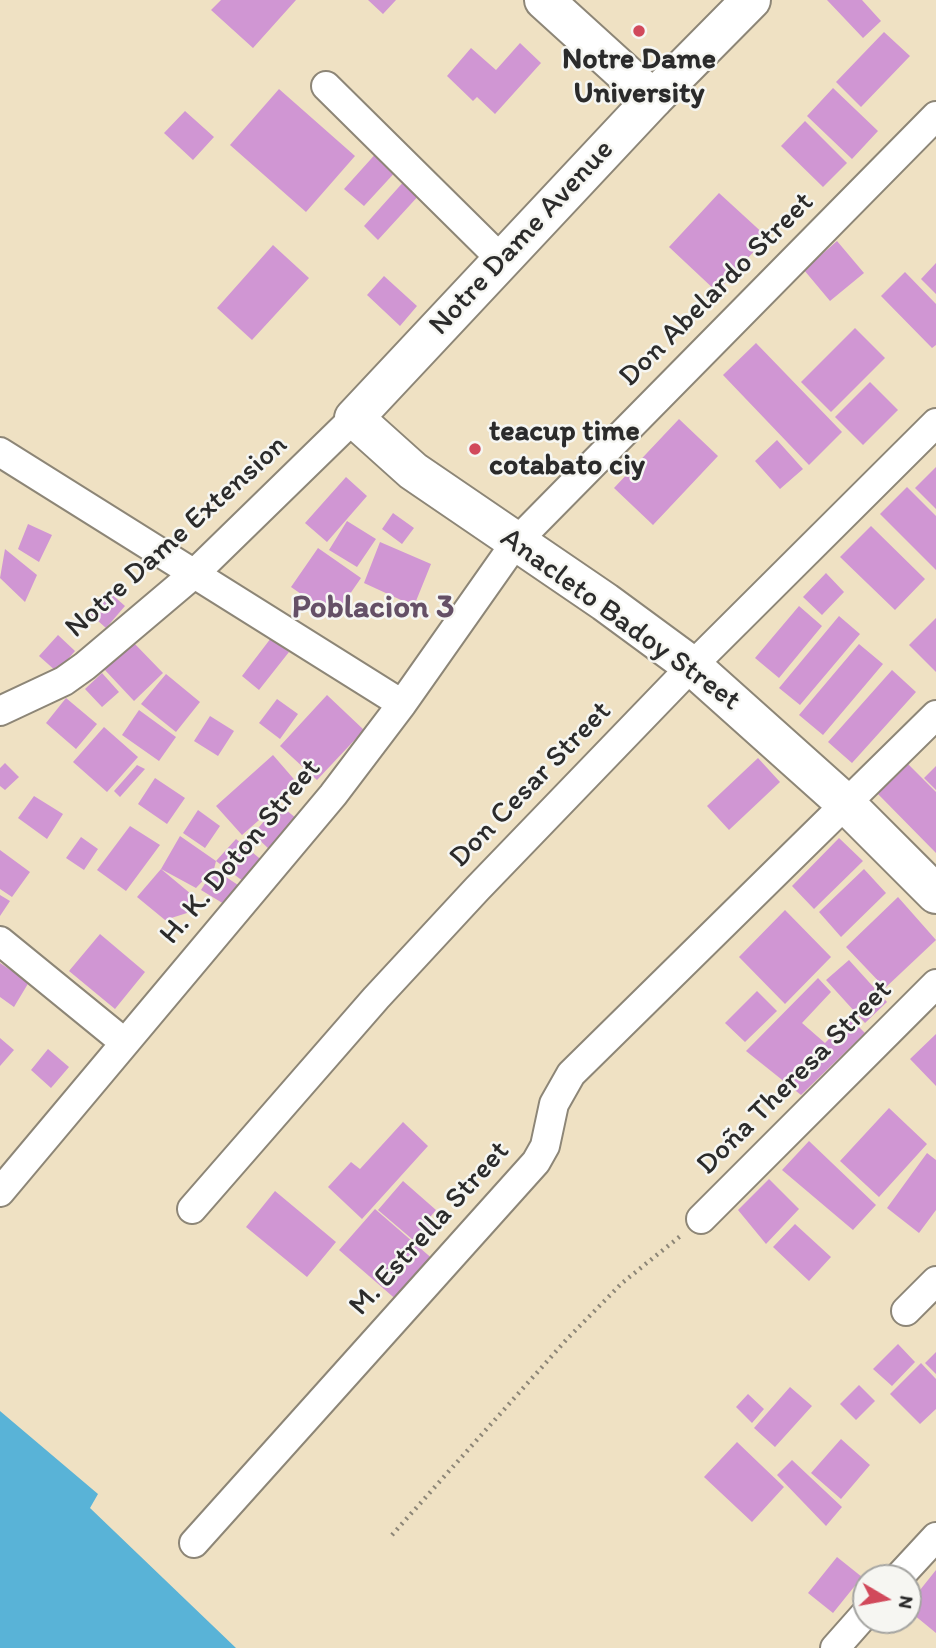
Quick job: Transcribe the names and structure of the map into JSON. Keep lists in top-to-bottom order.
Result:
{
  "streets": {
    "main road": ["Notre Dame Avenue", "Anacleto Badoy Street"],
    "street": [
      "Don Abelardo Street",
      "Notre Dame Extension",
      "Don Cesar Street",
      "H. K. Doton Street",
      "Doña Theresa Street",
      "M. Estrella Street"
    ]
  },
  "crossings": [
    ["Notre Dame Avenue", "Notre Dame Extension"],
    ["Notre Dame Avenue", "Anacleto Badoy Street"],
    ["Don Abelardo Street", "Anacleto Badoy Street"],
    ["Don Abelardo Street", "H. K. Doton Street"],
    ["Notre Dame Extension", "Anacleto Badoy Street"],
    ["Anacleto Badoy Street", "Don Cesar Street"],
    ["Anacleto Badoy Street", "H. K. Doton Street"],
    ["Anacleto Badoy Street", "M. Estrella Street"]
  ],
  "districts": ["Poblacion 3"],
  "places": ["Notre Dame University", "teacup time cotabato ciy"],
  "north": "right"
}
